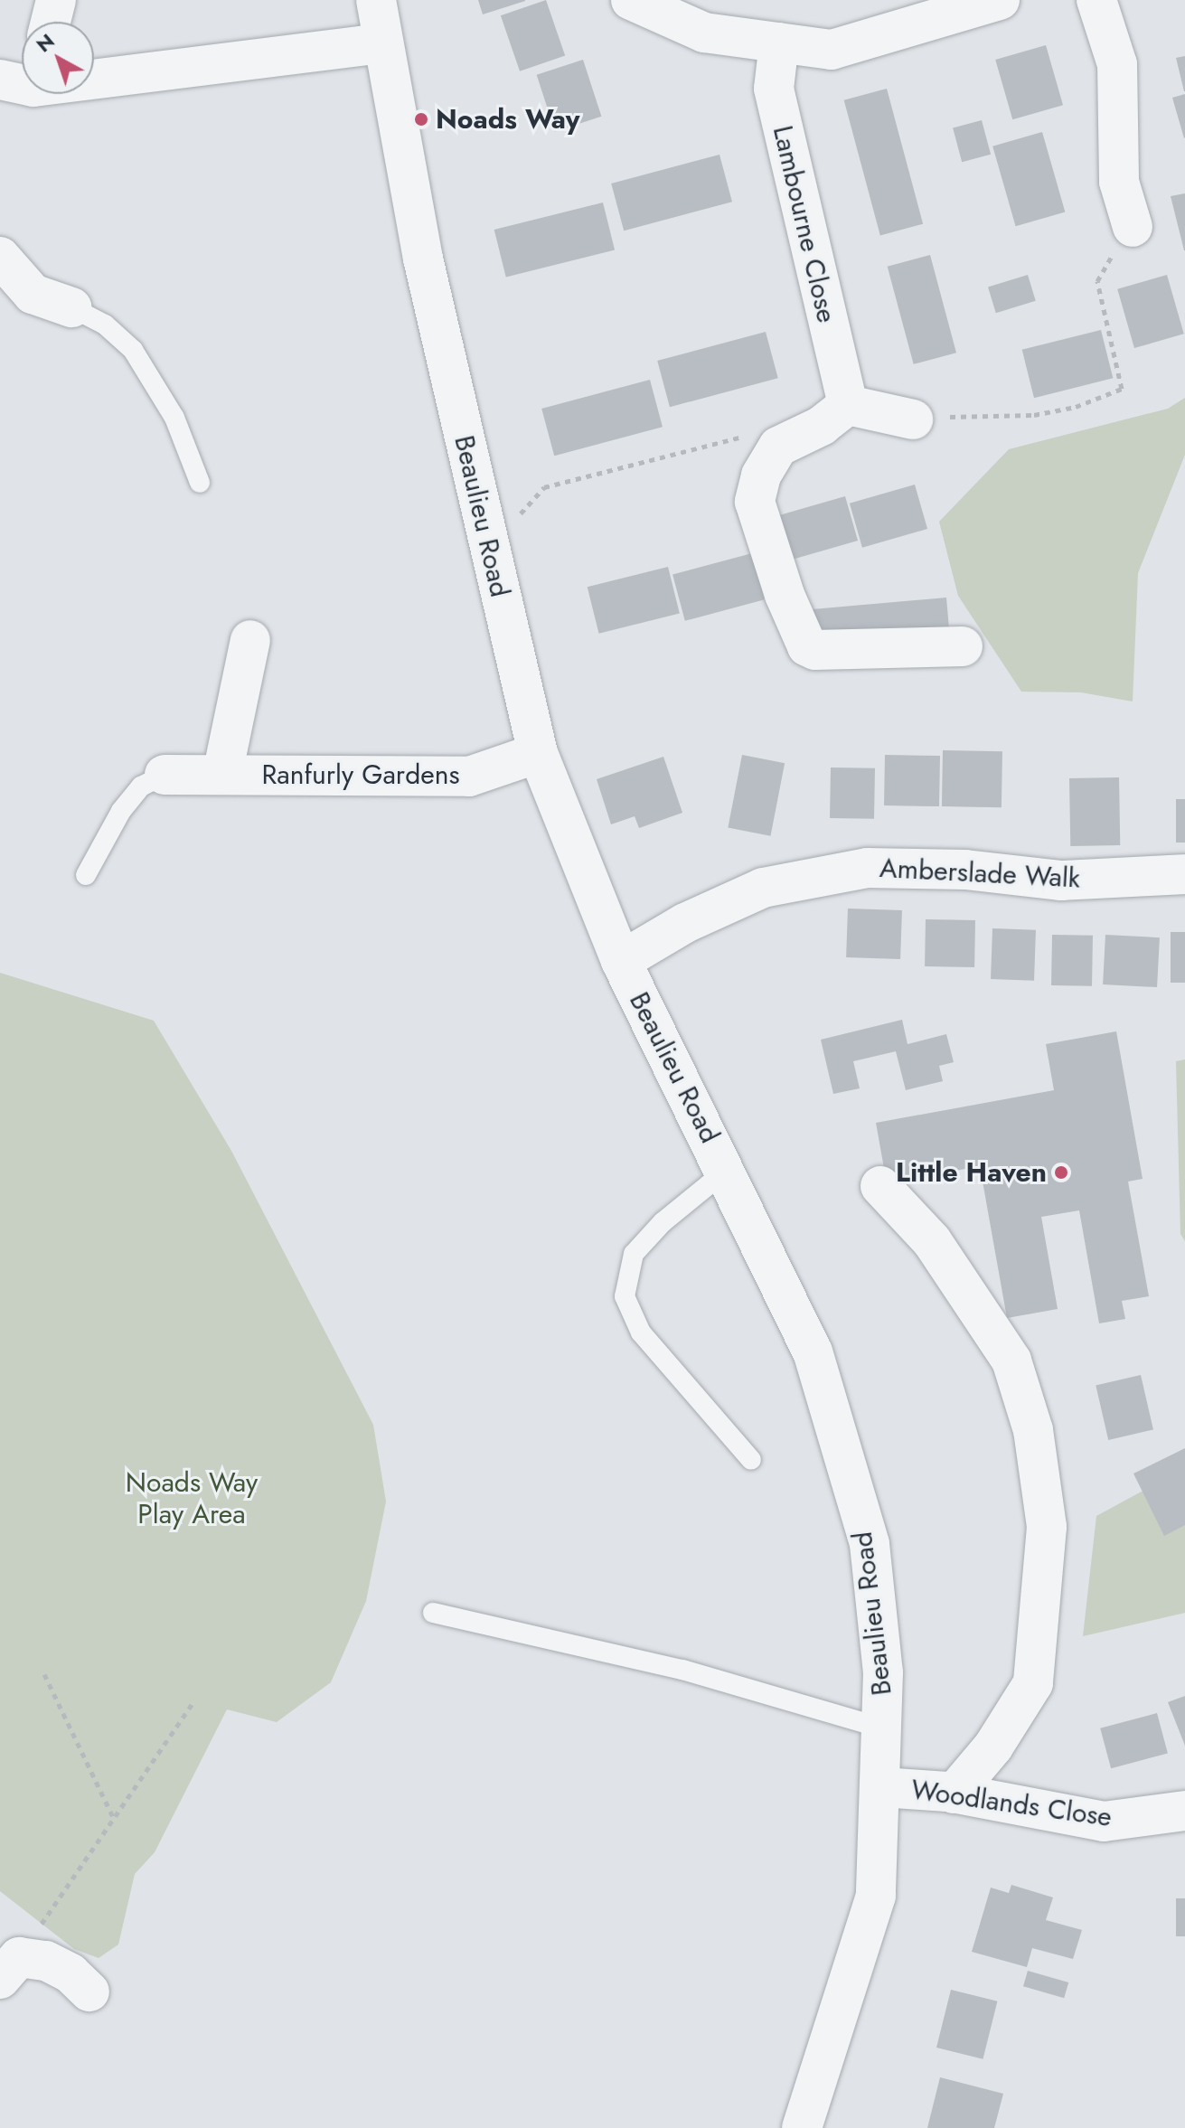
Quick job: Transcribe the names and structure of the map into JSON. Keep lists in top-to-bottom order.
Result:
{
  "streets": {
    "street": [
      "Lambourne Close",
      "Beaulieu Road",
      "Ranfurly Gardens",
      "Amberslade Walk",
      "Woodlands Close"
    ]
  },
  "crossings": [
    ["Beaulieu Road", "Ranfurly Gardens"],
    ["Beaulieu Road", "Amberslade Walk"],
    ["Beaulieu Road", "Woodlands Close"]
  ],
  "parks": ["Noads Way Play Area"],
  "places": ["Noads Way", "Little Haven"],
  "north": "top left"
}
